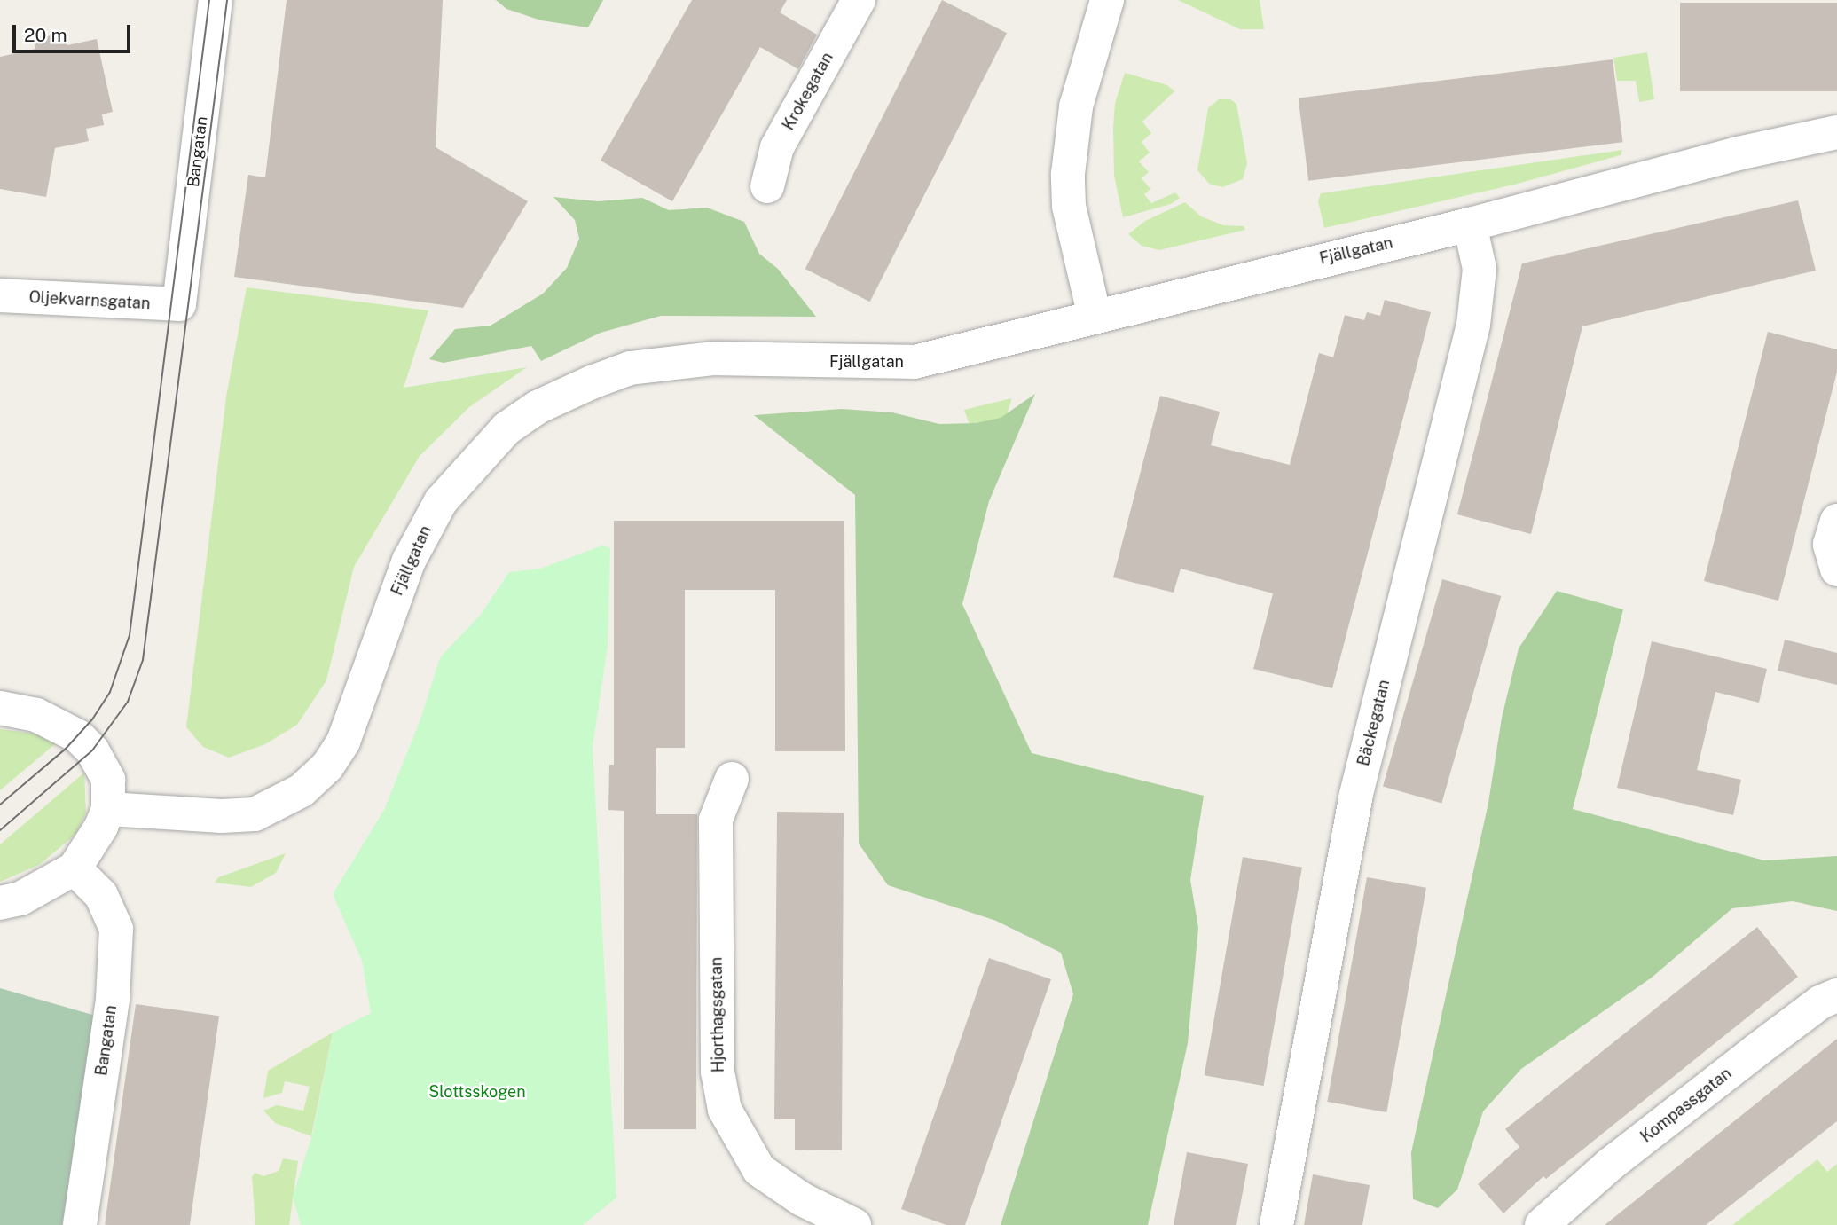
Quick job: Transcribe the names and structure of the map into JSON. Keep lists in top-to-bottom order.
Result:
{
  "streets": {
    "street": [
      "Krokegatan",
      "Bangatan",
      "Fjällgatan",
      "Oljekvarnsgatan",
      "Bäckegatan",
      "Hjorthagsgatan",
      "Kompassgatan"
    ]
  },
  "crossings": [
    ["Bangatan", "Oljekvarnsgatan"],
    ["Fjällgatan", "Bäckegatan"]
  ],
  "parks": ["Slottsskogen"],
  "scale_bar": "20 m"
}
